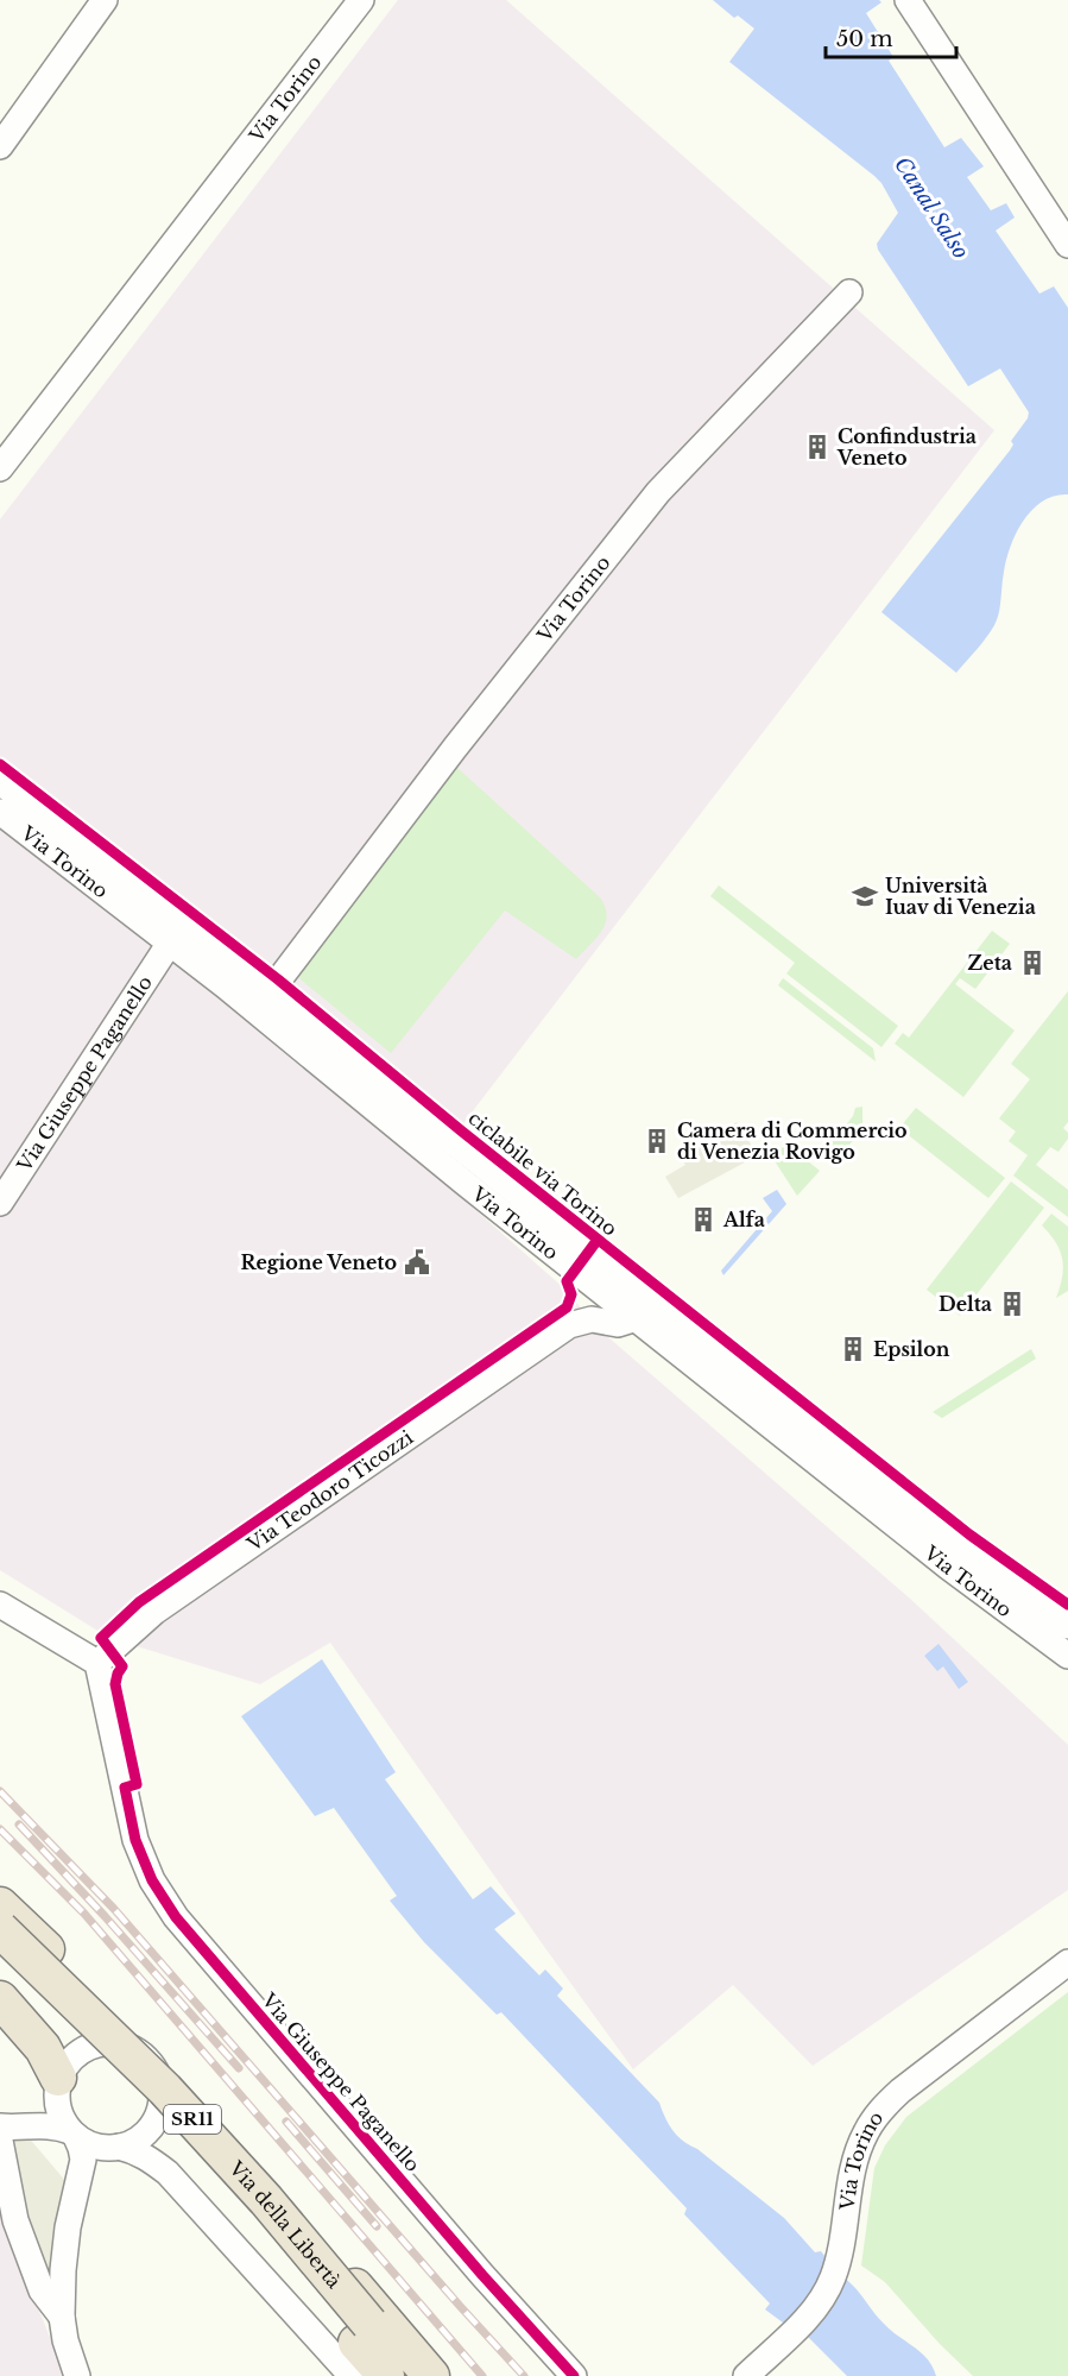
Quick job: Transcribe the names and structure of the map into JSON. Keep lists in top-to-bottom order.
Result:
{
  "streets": {
    "highway": ["SR11", "Via della Libertà"],
    "street": ["Via Torino", "Via Giuseppe Paganello", "Via Teodoro Ticozzi"],
    "cycle path": ["ciclabile via Torino"]
  },
  "crossings": [
    ["Via Torino", "Via Giuseppe Paganello"],
    ["Via Torino", "Via Teodoro Ticozzi"],
    ["Via Giuseppe Paganello", "Via Teodoro Ticozzi"]
  ],
  "water": ["Canal Salso"],
  "places": {
    "building": [
      "Confindustria Veneto",
      "Zeta",
      "Camera di Commercio di Venezia Rovigo",
      "Alfa",
      "Delta",
      "Epsilon"
    ],
    "school or university": ["Università Iuav di Venezia"],
    "public building": ["Regione Veneto"]
  },
  "scale_bar": "50 m"
}
